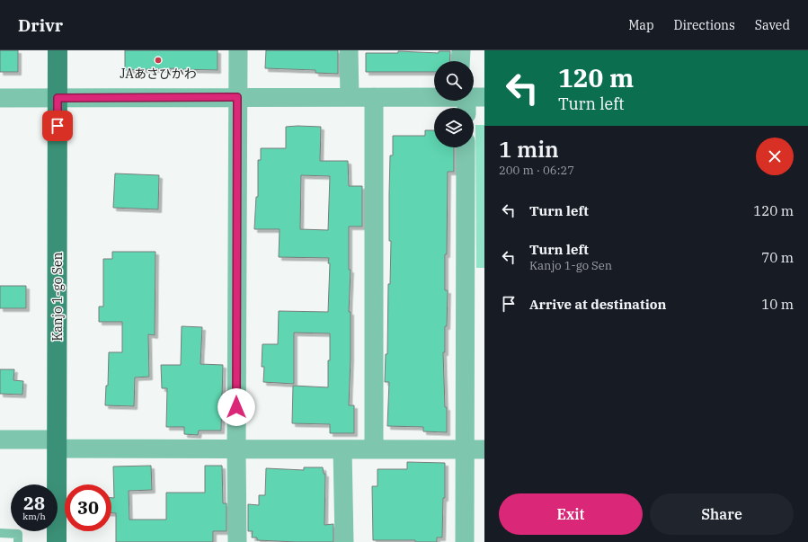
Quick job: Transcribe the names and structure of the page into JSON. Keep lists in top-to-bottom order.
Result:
{
  "streets": {
    "main road": ["Kanjo 1-go Sen"]
  },
  "places": ["JAあさひかわ"],
  "page": {
    "header": "Drivr",
    "nav": ["Map", "Directions", "Saved"],
    "turn": ["120 m", "Turn left"],
    "heading": ["1 min", "200 m · 06:27"],
    "list": [
      {
        "name": "Turn left",
        "value": "120 m"
      },
      {
        "name": "Turn left",
        "note": "Kanjo 1-go Sen",
        "value": "70 m"
      },
      {
        "name": "Arrive at destination",
        "value": "10 m"
      }
    ],
    "speed": "28 km/h",
    "limit": "30",
    "buttons": ["Exit", "Share"]
  }
}
